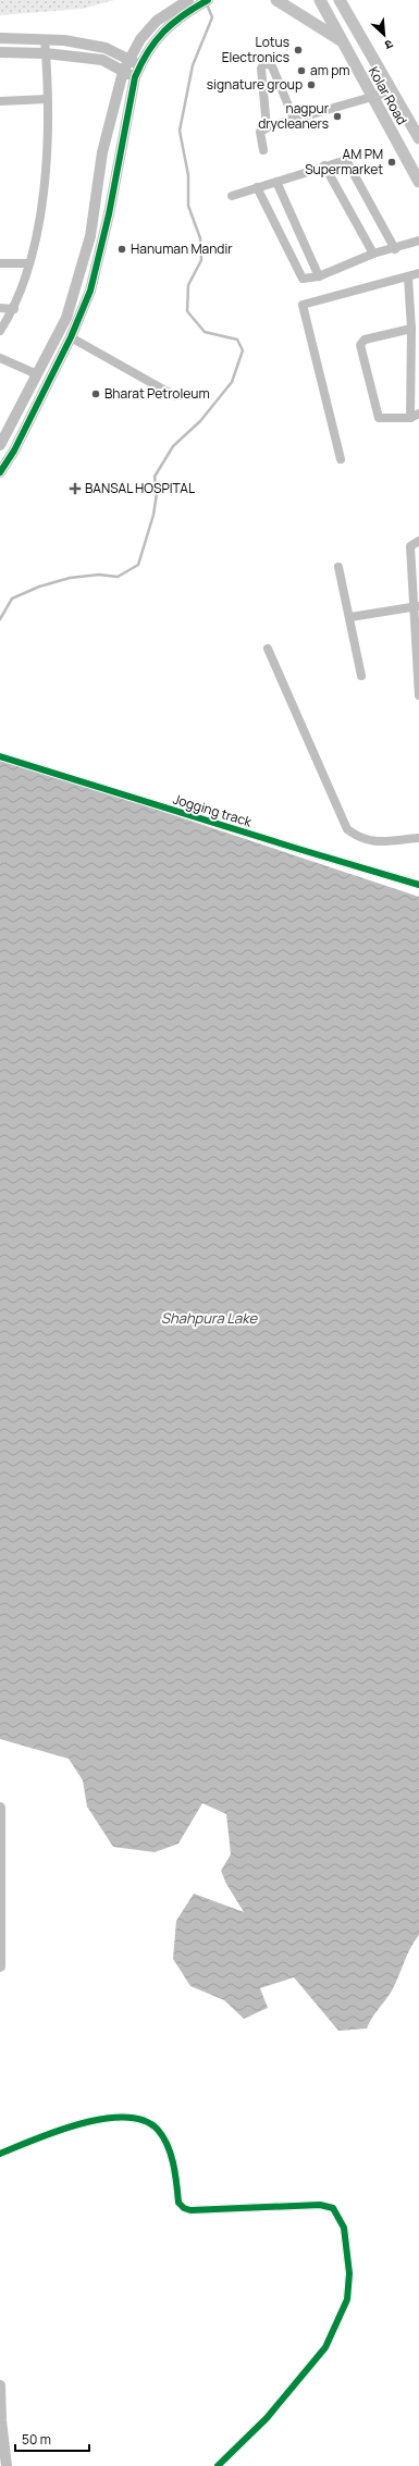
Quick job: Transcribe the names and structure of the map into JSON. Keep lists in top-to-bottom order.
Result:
{
  "streets": {
    "main road": ["Kolar Road"],
    "street": ["Jogging track"]
  },
  "water": ["Shahpura Lake"],
  "places": {
    "other": [
      "Lotus Electronics",
      "am pm",
      "signature group",
      "nagpur drycleaners",
      "AM PM Supermarket",
      "Hanuman Mandir",
      "Bharat Petroleum"
    ],
    "health": ["BANSAL HOSPITAL"]
  },
  "scale_bar": "50 m",
  "north": "bottom right"
}
